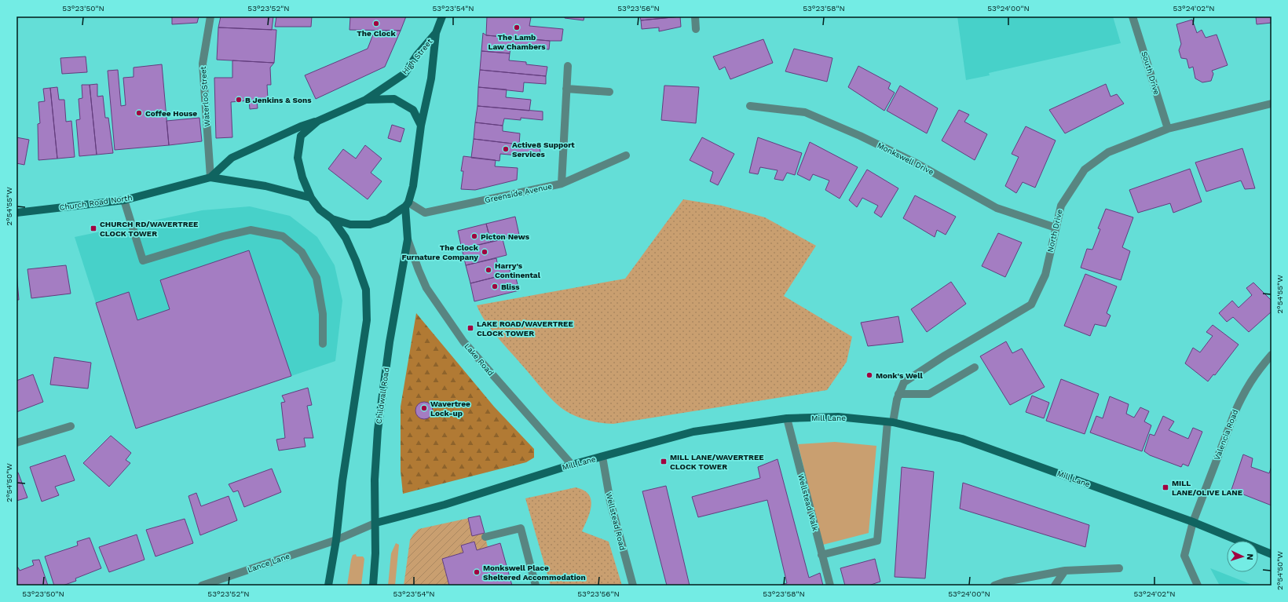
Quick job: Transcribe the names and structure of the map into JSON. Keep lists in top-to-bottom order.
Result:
{
  "streets": {
    "main road": [
      "High Street",
      "Church Road North",
      "Childwall Road",
      "Mill Lane"
    ],
    "street": [
      "South Drive",
      "Waterloo Street",
      "Monkswell Drive",
      "Greenside Avenue",
      "North Drive",
      "Lake Road",
      "Valencia Road",
      "Wellstead Walk",
      "Wellstead Road",
      "Lance Lane"
    ]
  },
  "crossings": [
    ["High Street", "Greenside Avenue"],
    ["High Street", "Childwall Road"],
    ["South Drive", "North Drive"],
    ["Waterloo Street", "Church Road North"],
    ["Monkswell Drive", "North Drive"],
    ["Greenside Avenue", "Childwall Road"],
    ["North Drive", "Mill Lane"],
    ["North Drive", "Wellstead Walk"],
    ["Lake Road", "Childwall Road"],
    ["Lake Road", "Mill Lane"],
    ["Childwall Road", "Mill Lane"],
    ["Childwall Road", "Lance Lane"],
    ["Mill Lane", "Valencia Road"],
    ["Mill Lane", "Wellstead Walk"],
    ["Mill Lane", "Wellstead Road"],
    ["Mill Lane", "Lance Lane"]
  ],
  "places": {
    "other": [
      "The Clock",
      "The Lamb Law Chambers",
      "B Jenkins & Sons",
      "Coffee House",
      "Active8 Support Services",
      "Picton News",
      "The Clock Furnature Company",
      "Harry's Continental",
      "Bliss",
      "Monk's Well",
      "Wavertree Lock-up",
      "Monkswell Place Sheltered Accommodation"
    ],
    "transit": [
      "CHURCH RD/WAVERTREE CLOCK TOWER",
      "LAKE ROAD/WAVERTREE CLOCK TOWER",
      "MILL LANE/WAVERTREE CLOCK TOWER",
      "MILL LANE/OLIVE LANE"
    ]
  },
  "north": "right",
  "coordinates": [
    "53°23'50\"N",
    "53°23'52\"N",
    "53°23'54\"N",
    "53°23'56\"N",
    "53°23'58\"N",
    "53°24'00\"N",
    "53°24'02\"N",
    "2°54'55\"W",
    "2°54'50\"W"
  ]
}
